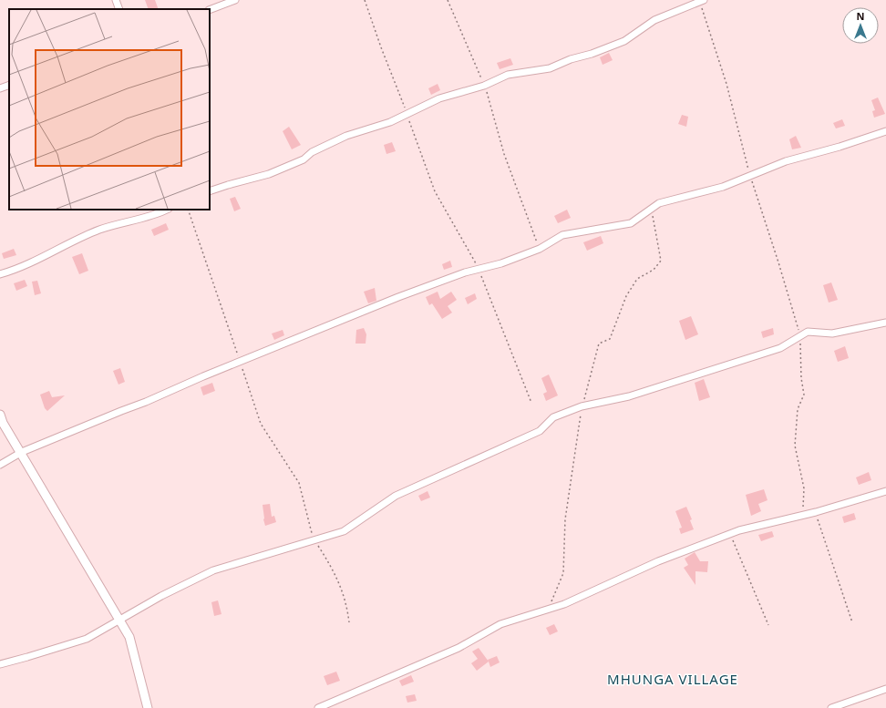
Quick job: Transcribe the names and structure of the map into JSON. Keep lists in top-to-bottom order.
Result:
{
  "districts": ["MHUNGA VILLAGE"],
  "north": "top"
}
